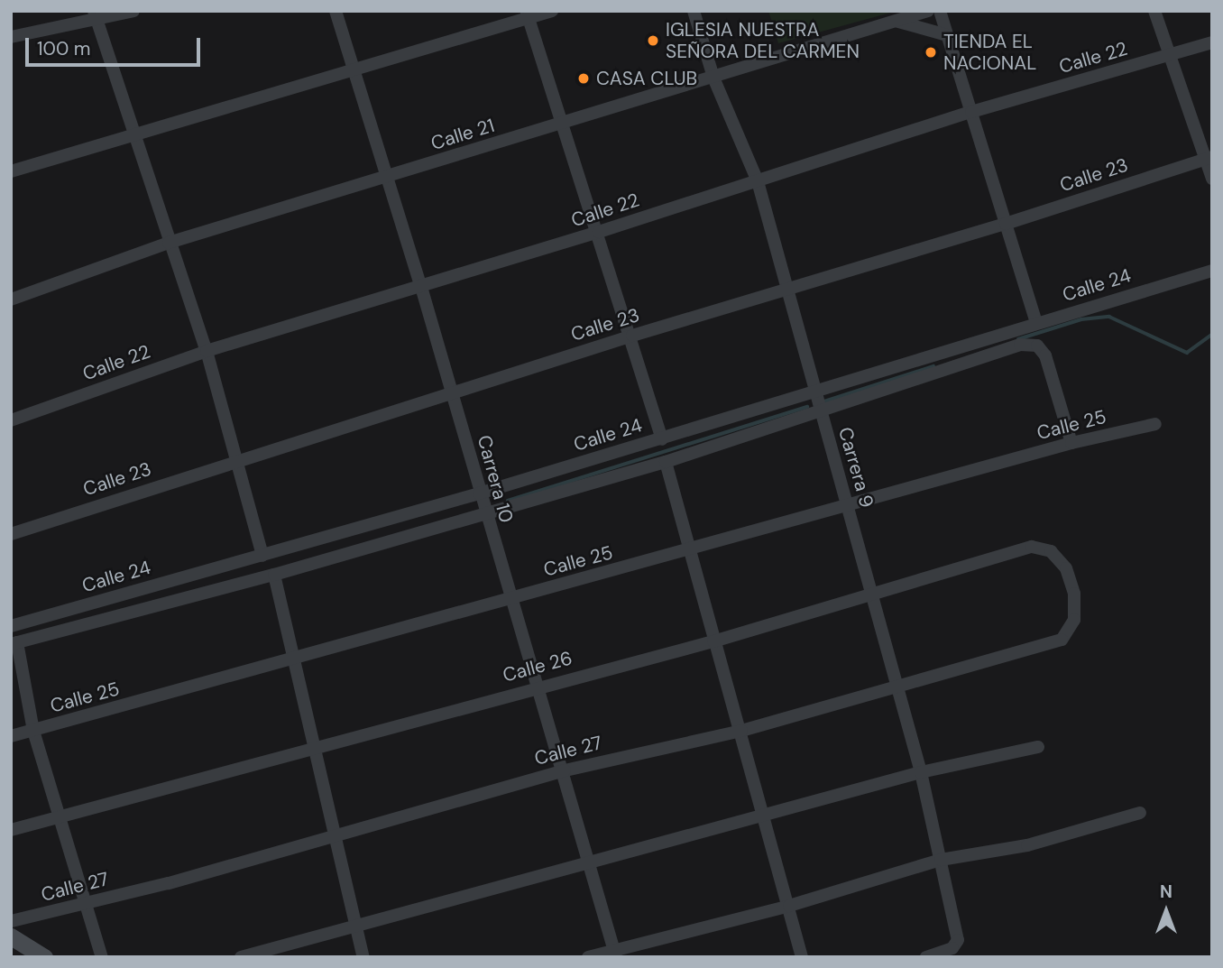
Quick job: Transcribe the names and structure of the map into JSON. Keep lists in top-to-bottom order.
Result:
{
  "streets": {
    "street": [
      "Calle 22",
      "Calle 21",
      "Calle 23",
      "Calle 24",
      "Calle 25",
      "Carrera 9",
      "Carrera 10",
      "Calle 26",
      "Calle 27"
    ]
  },
  "crossings": [
    ["Calle 22", "Carrera 9"],
    ["Calle 22", "Carrera 10"],
    ["Calle 21", "Carrera 9"],
    ["Calle 21", "Carrera 10"],
    ["Calle 23", "Carrera 9"],
    ["Calle 23", "Carrera 10"],
    ["Calle 24", "Calle 25"],
    ["Calle 24", "Carrera 9"],
    ["Calle 24", "Carrera 10"],
    ["Calle 25", "Carrera 9"],
    ["Calle 25", "Carrera 10"],
    ["Carrera 9", "Calle 26"],
    ["Carrera 9", "Calle 27"],
    ["Carrera 10", "Calle 26"],
    ["Carrera 10", "Calle 27"],
    ["Calle 26", "Calle 27"]
  ],
  "places": ["IGLESIA NUESTRA SEÑORA DEL CARMEN", "TIENDA EL NACIONAL", "CASA CLUB"],
  "scale_bar": "100 m",
  "north": "top"
}
